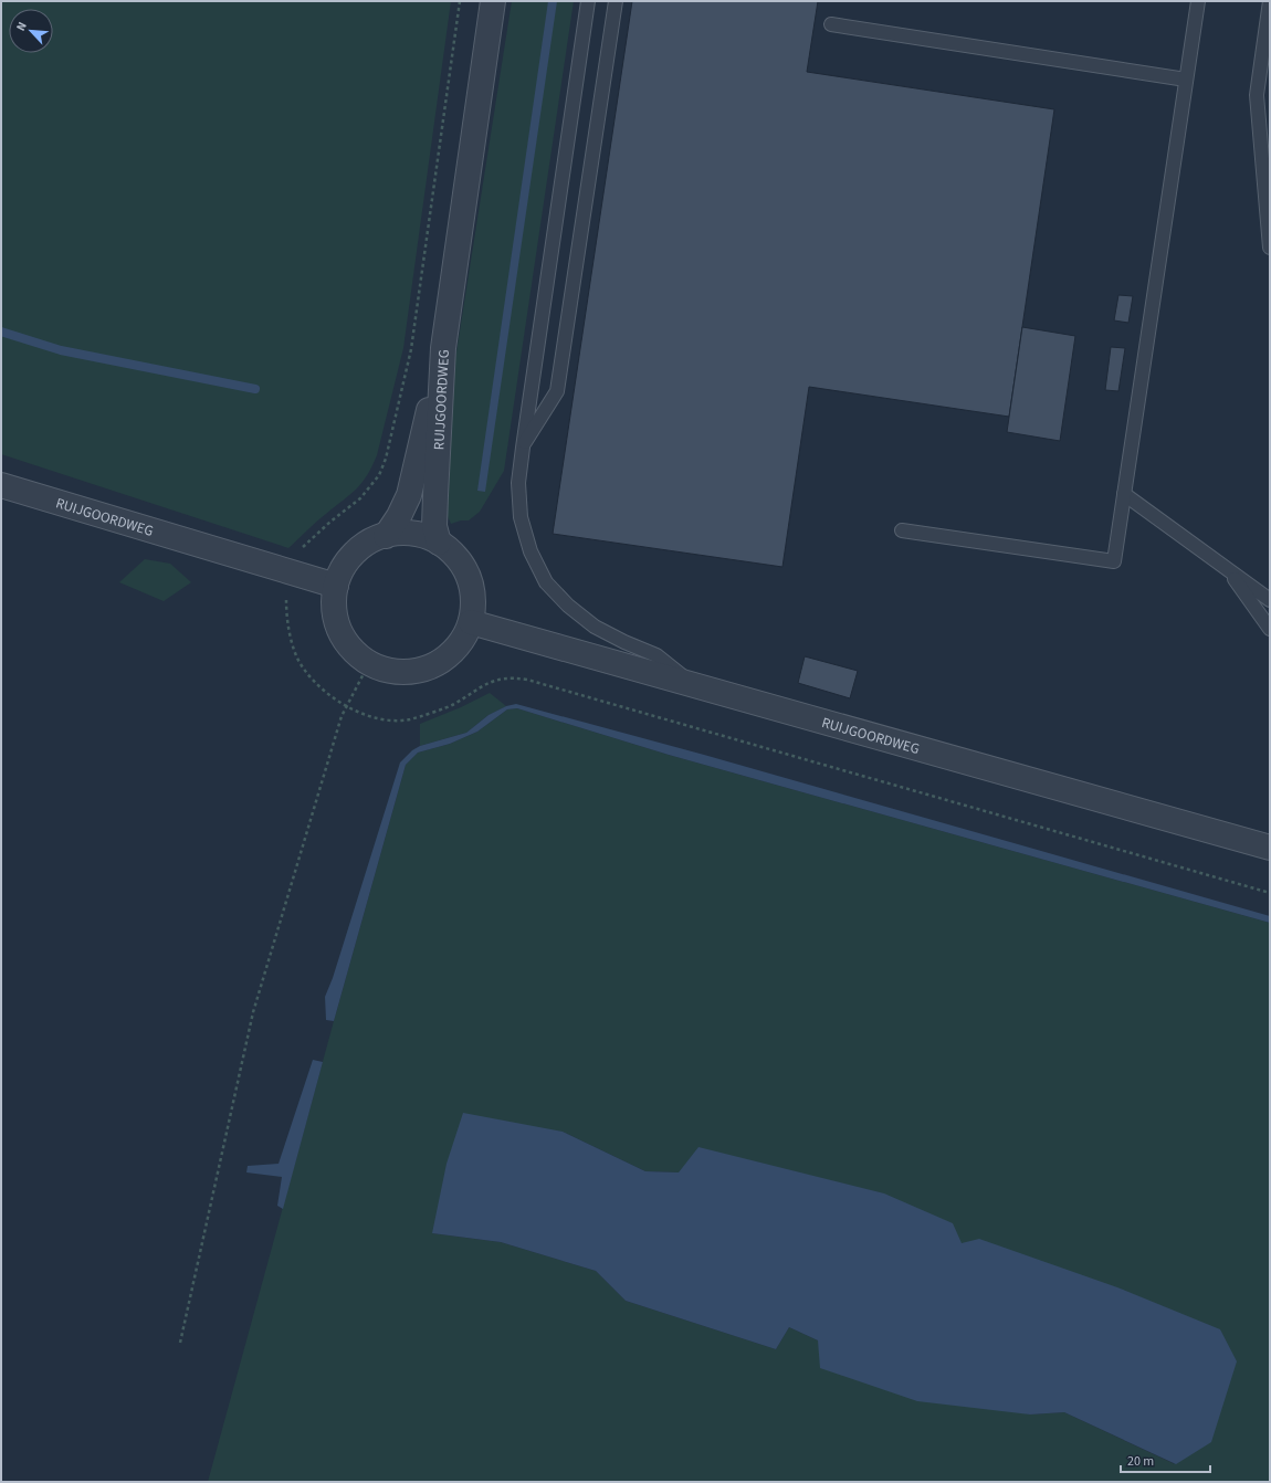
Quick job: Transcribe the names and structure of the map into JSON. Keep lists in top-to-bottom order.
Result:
{
  "streets": {
    "street": ["RUIJGOORDWEG"]
  },
  "scale_bar": "20 m",
  "north": "top left"
}
